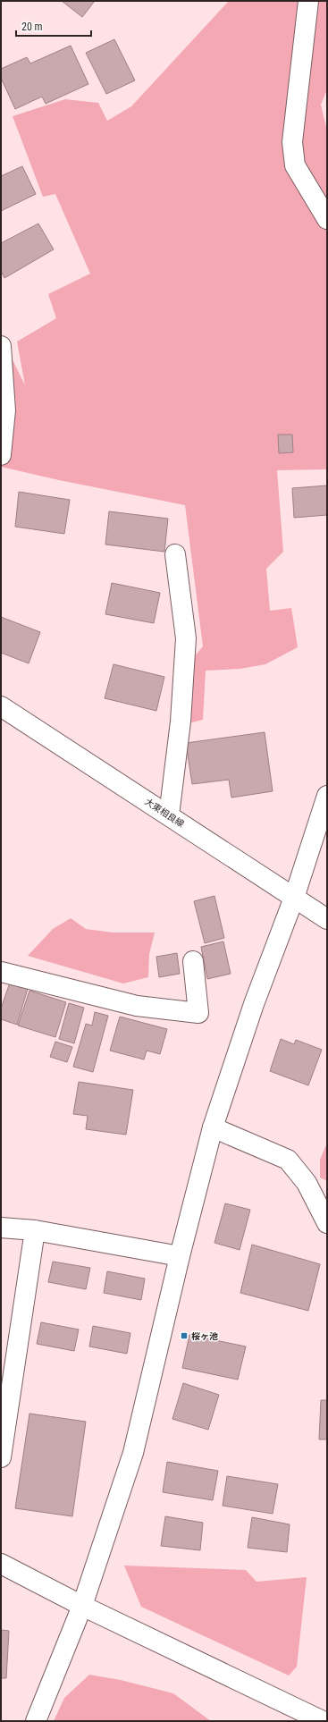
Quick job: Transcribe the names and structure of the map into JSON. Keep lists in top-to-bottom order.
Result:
{
  "streets": {
    "street": ["大東相良線"]
  },
  "places": {
    "transit": ["桜ヶ池"]
  },
  "scale_bar": "20 m"
}
